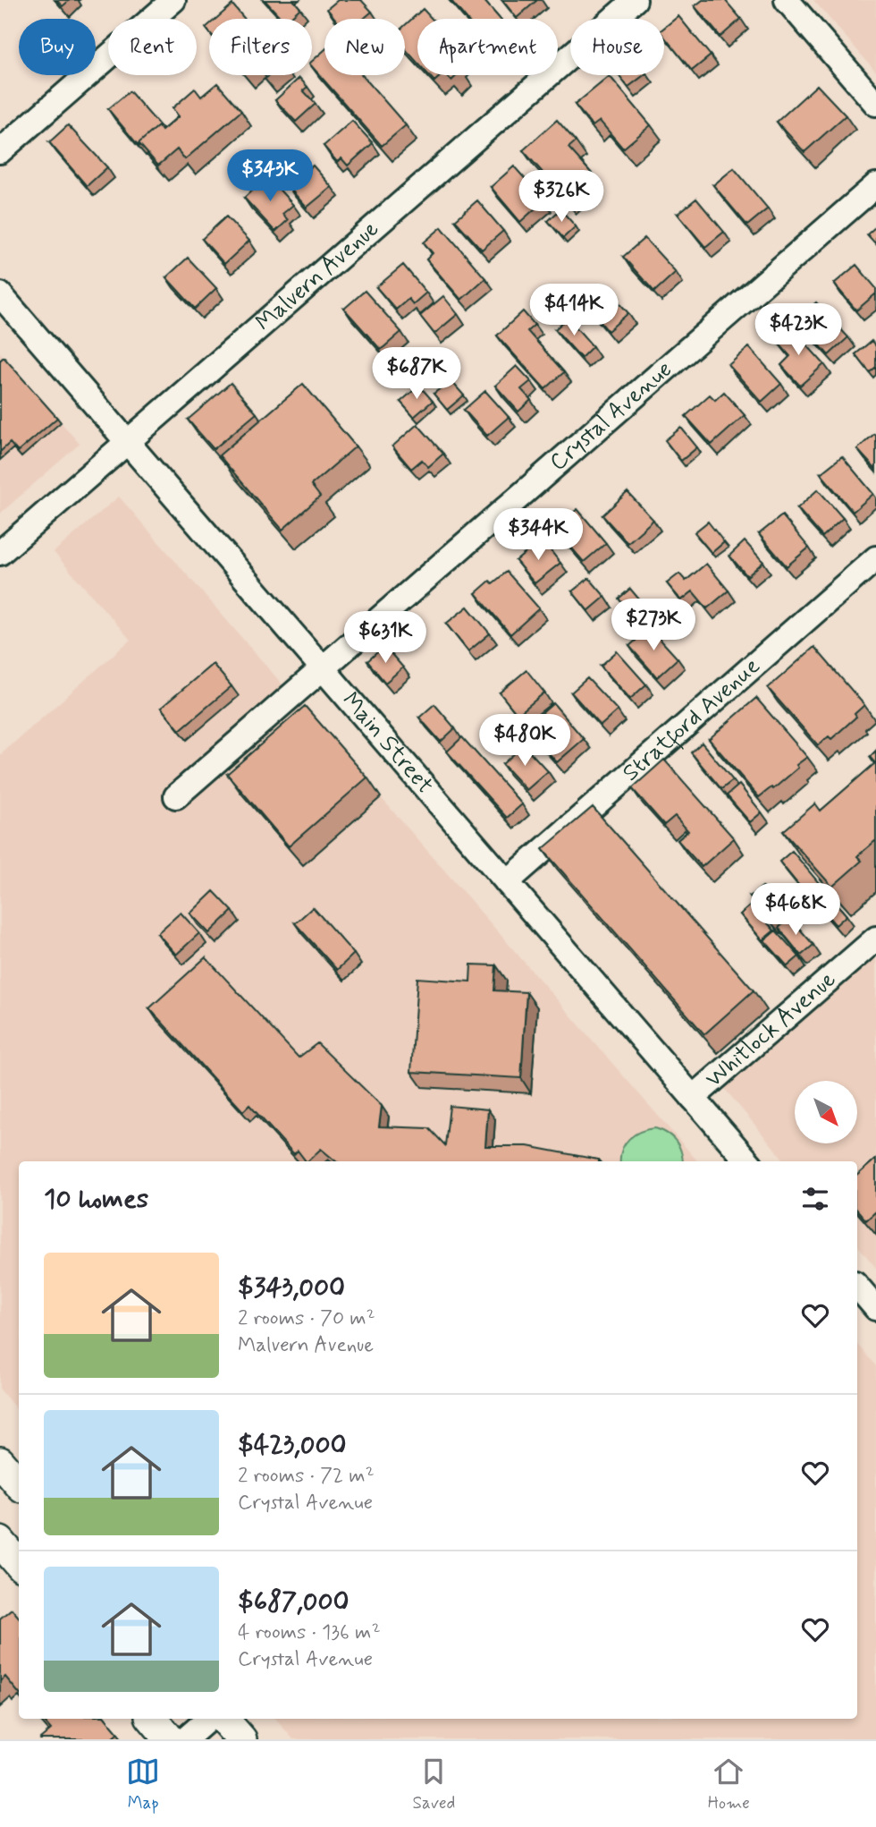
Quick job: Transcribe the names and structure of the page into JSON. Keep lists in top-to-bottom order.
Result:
{
  "streets": {
    "street": [
      "Malvern Avenue",
      "Crystal Avenue",
      "Stratford Avenue",
      "Main Street",
      "Whitlock Avenue"
    ]
  },
  "crossings": [
    ["Malvern Avenue", "Main Street"],
    ["Crystal Avenue", "Main Street"],
    ["Stratford Avenue", "Main Street"],
    ["Main Street", "Whitlock Avenue"]
  ],
  "north": "bottom right",
  "page": {
    "chip": [
      "Buy",
      "Rent",
      "Filters",
      "New",
      "Apartment",
      "House"
    ],
    "price": [
      "$343K",
      "$326K",
      "$414K",
      "$423K",
      "$687K",
      "$344K",
      "$273K",
      "$631K",
      "$480K",
      "$468K"
    ],
    "heading": "10 homes",
    "list": [
      {
        "name": "$343,000",
        "note": "2 rooms · 70 m² · Malvern Avenue"
      },
      {
        "name": "$423,000",
        "note": "2 rooms · 72 m² · Crystal Avenue"
      },
      {
        "name": "$687,000",
        "note": "4 rooms · 136 m² · Crystal Avenue"
      }
    ],
    "tabs": ["Map", "Saved", "Home"]
  }
}
